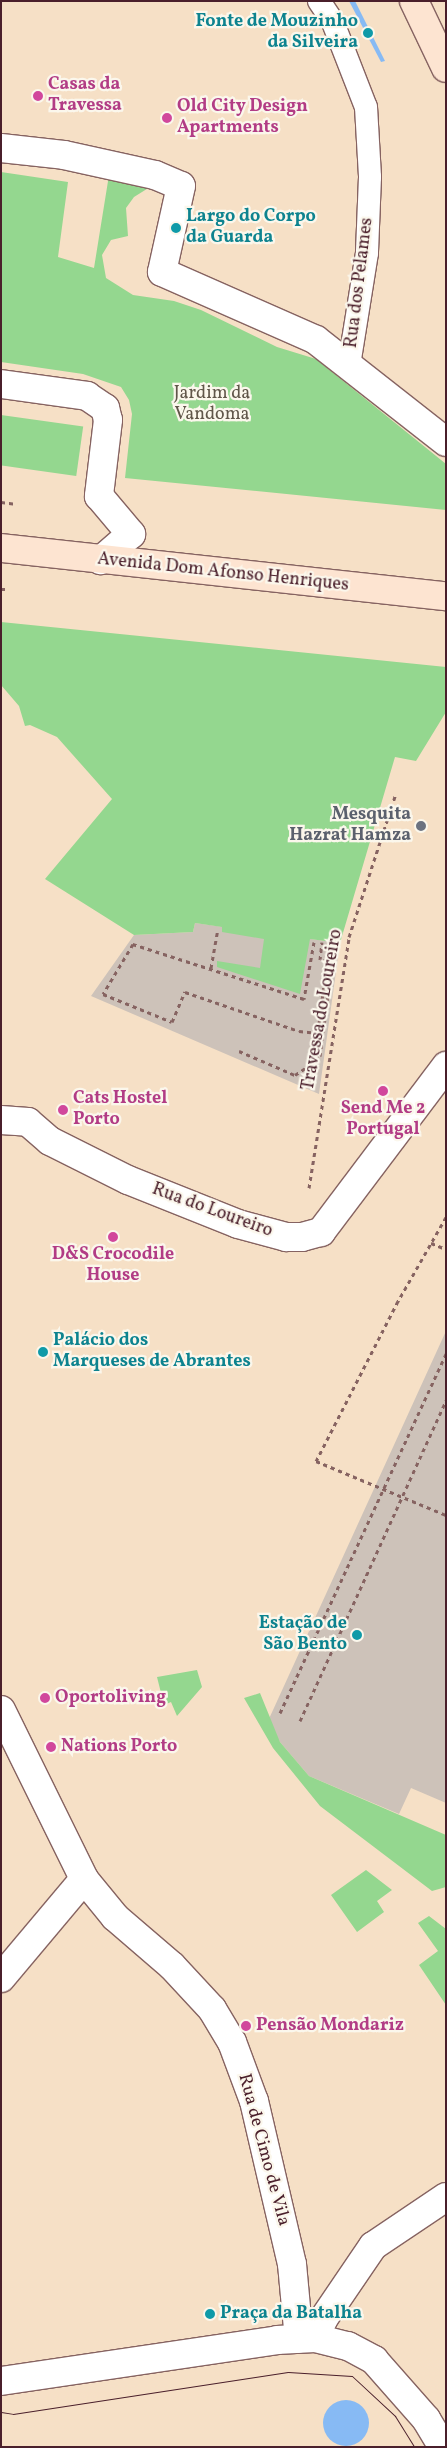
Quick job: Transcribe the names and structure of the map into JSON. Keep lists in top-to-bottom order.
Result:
{
  "streets": {
    "main road": ["Avenida Dom Afonso Henriques"],
    "street": ["Rua do Loureiro", "Rua de Cimo de Vila"],
    "lane": ["Rua dos Pelames"],
    "path": ["Travessa do Loureiro"]
  },
  "crossings": [
    ["Travessa do Loureiro", "Rua do Loureiro"]
  ],
  "parks": ["Jardim da Vandoma"],
  "places": [
    "Fonte de Mouzinho da Silveira",
    "Casas da Travessa",
    "Old City Design Apartments",
    "Largo do Corpo da Guarda",
    "Mesquita Hazrat Hamza",
    "Send Me 2 Portugal",
    "Cats Hostel Porto",
    "D&S Crocodile House",
    "Palácio dos Marqueses de Abrantes",
    "Estação de São Bento",
    "Oportoliving",
    "Nations Porto",
    "Pensão Mondariz",
    "Praça da Batalha"
  ]
}
